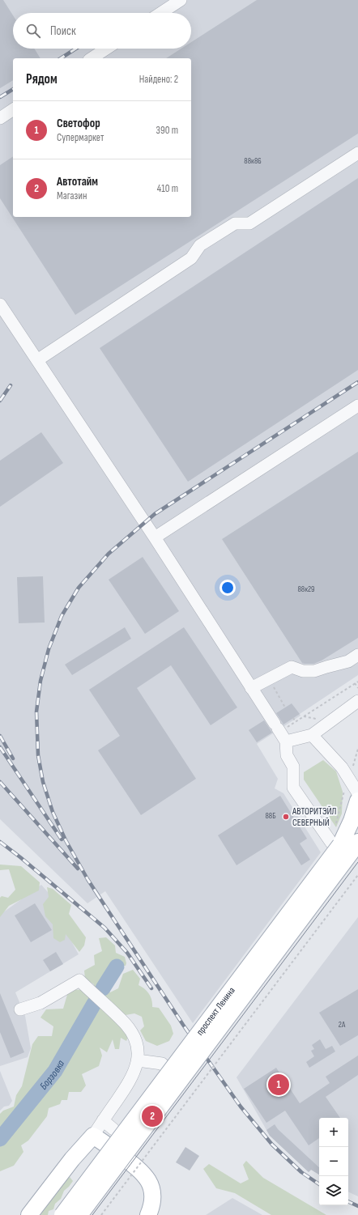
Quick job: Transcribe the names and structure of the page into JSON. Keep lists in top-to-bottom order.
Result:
{
  "streets": {
    "main road": ["проспект Ленина"]
  },
  "water": ["Борзовка"],
  "places": ["АВТОРИТЭЙЛ СЕВЕРНЫЙ"],
  "house_numbers": [
    "88к86",
    "88к29",
    "88Б",
    "2А"
  ],
  "page": {
    "search": "Поиск",
    "heading": ["Рядом", "Найдено: 2"],
    "list": [
      {
        "mark": "1",
        "name": "Светофор",
        "note": "Супермаркет",
        "value": "390 m"
      },
      {
        "mark": "2",
        "name": "Автотайм",
        "note": "Магазин",
        "value": "410 m"
      }
    ],
    "pins": ["1", "2"],
    "map_buttons": ["+", "−"]
  }
}
